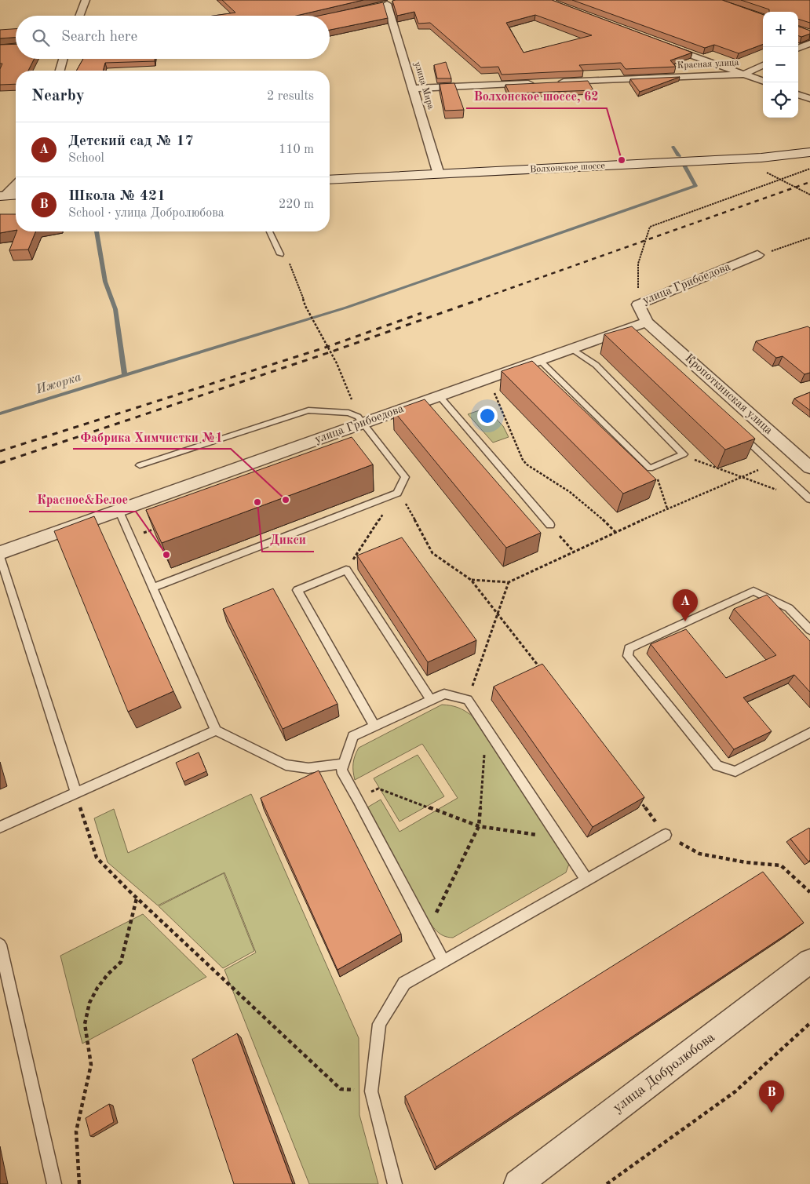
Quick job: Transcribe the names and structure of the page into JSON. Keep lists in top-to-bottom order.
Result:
{
  "streets": {
    "street": [
      "Красная улица",
      "улица Мира",
      "Волхонское шоссе",
      "улица Грибоедова",
      "Кропоткинская улица",
      "улица Добролюбова"
    ]
  },
  "crossings": [
    ["улица Мира", "Волхонское шоссе"],
    ["улица Грибоедова", "Кропоткинская улица"]
  ],
  "water": ["Ижорка"],
  "places": [
    "Волхонское шоссе, 62",
    "Фабрика Химчистки №1",
    "Дикси",
    "Красное&Белое"
  ],
  "page": {
    "map_buttons": ["+", "−"],
    "search": "Search here",
    "heading": ["Nearby", "2 results"],
    "list": [
      {
        "mark": "A",
        "name": "Детский сад № 17",
        "note": "School",
        "value": "110 m"
      },
      {
        "mark": "B",
        "name": "Школа № 421",
        "note": "School · улица Добролюбова",
        "value": "220 m"
      }
    ],
    "pins": ["A", "B"]
  }
}
